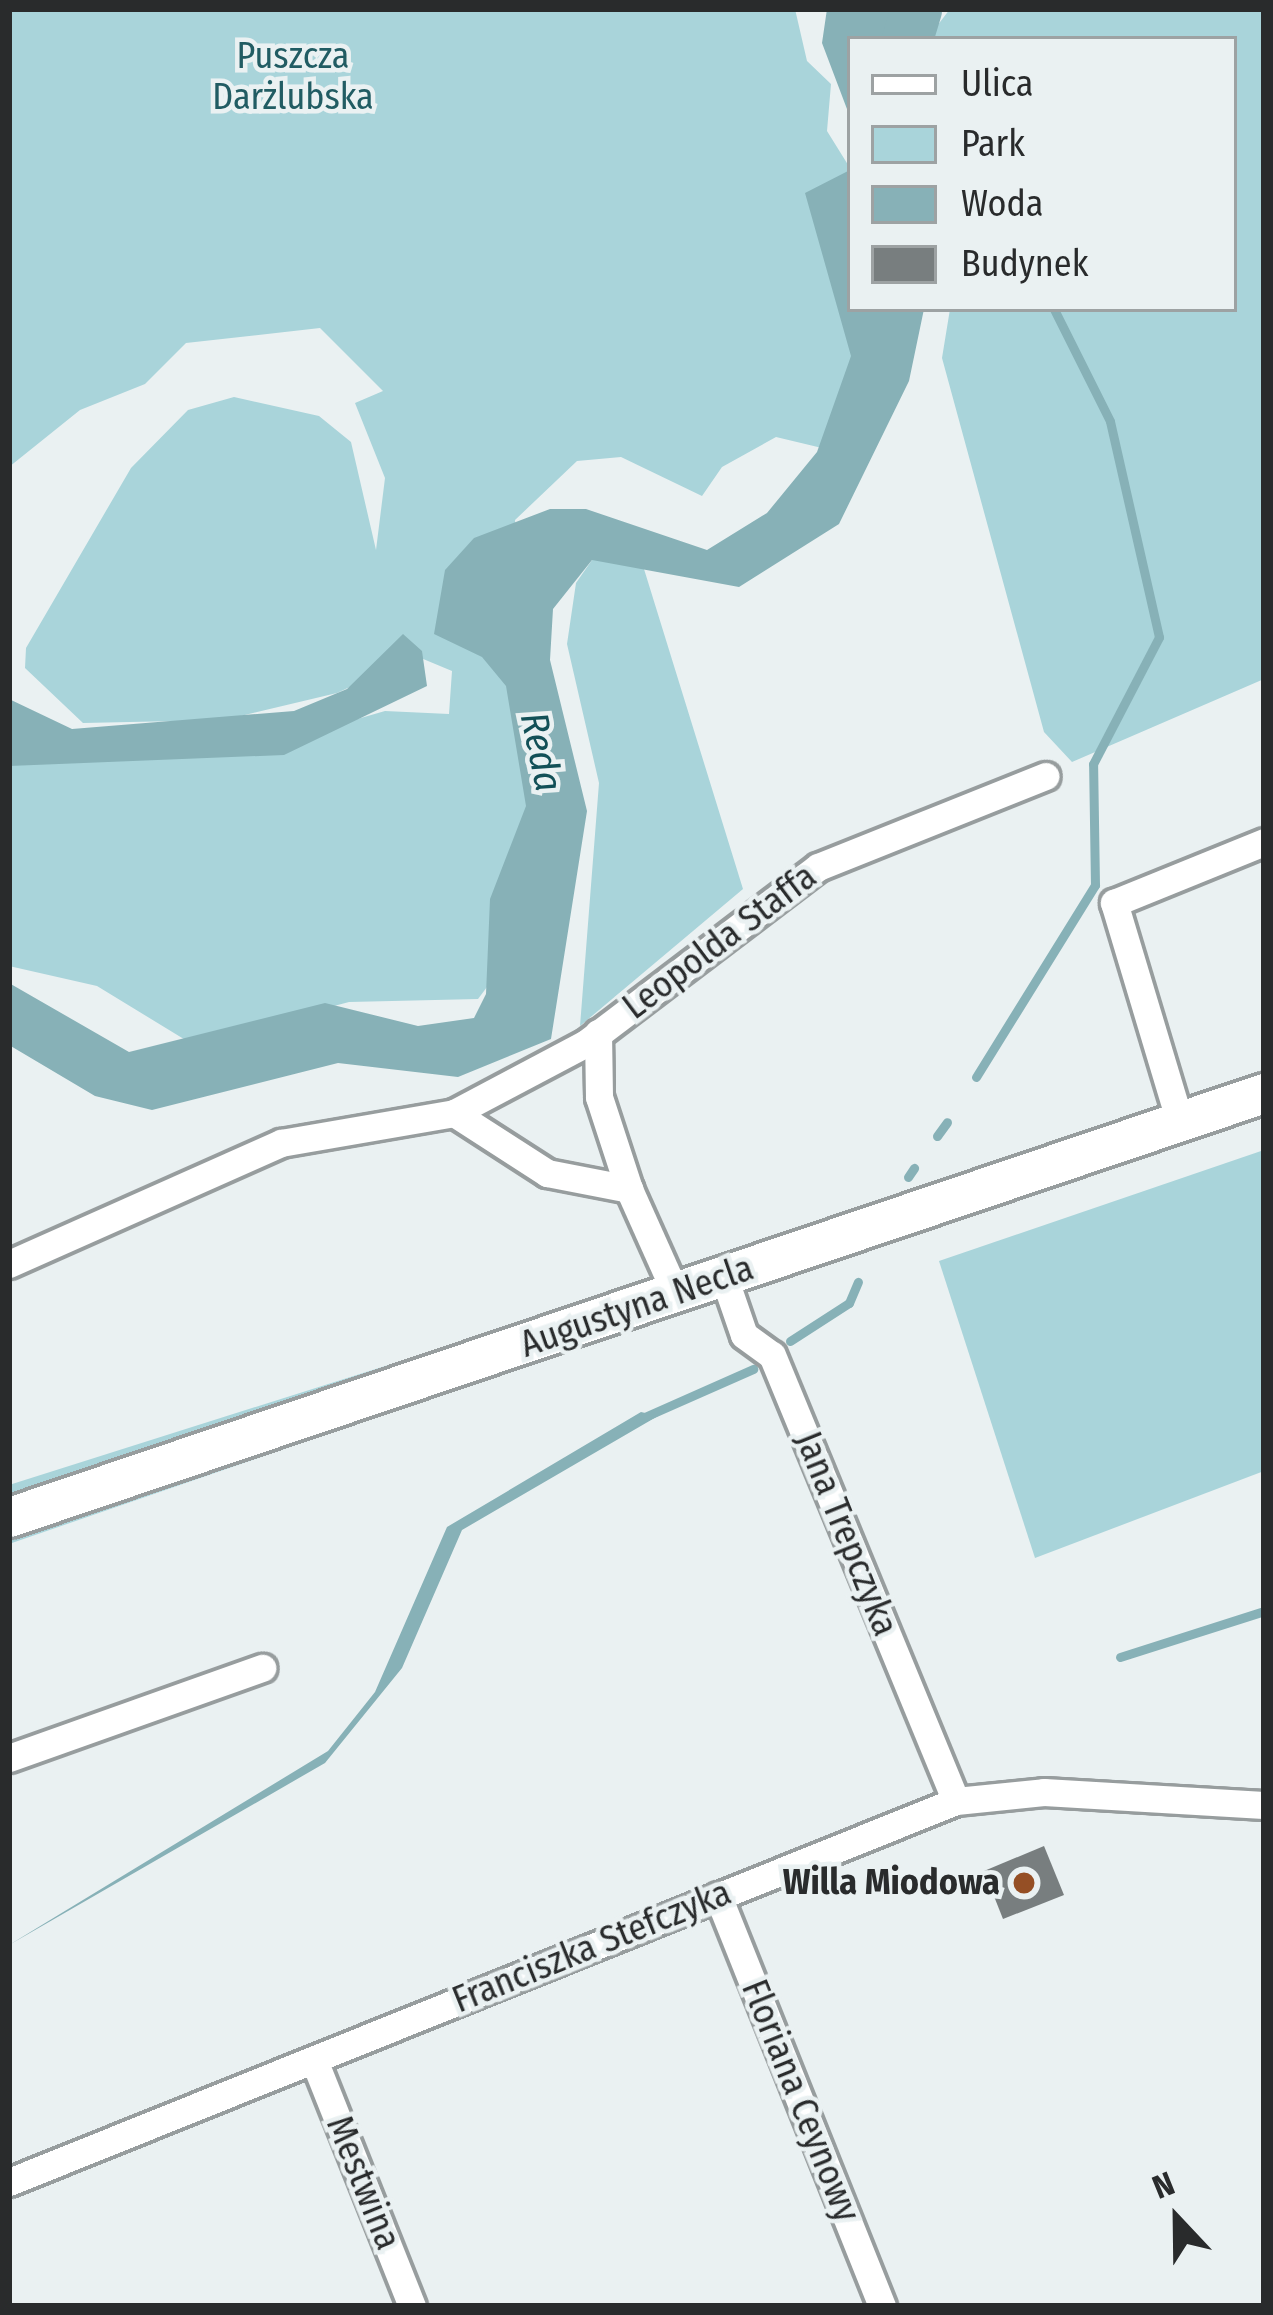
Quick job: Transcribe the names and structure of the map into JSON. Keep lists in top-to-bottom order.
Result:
{
  "streets": {
    "main road": ["Augustyna Necla"],
    "street": [
      "Leopolda Staffa",
      "Jana Trepczyka",
      "Franciszka Stefczyka",
      "Floriana Ceynowy",
      "Mestwina"
    ]
  },
  "crossings": [
    ["Leopolda Staffa", "Augustyna Necla"],
    ["Augustyna Necla", "Jana Trepczyka"],
    ["Jana Trepczyka", "Franciszka Stefczyka"],
    ["Franciszka Stefczyka", "Floriana Ceynowy"],
    ["Franciszka Stefczyka", "Mestwina"]
  ],
  "water": ["Reda"],
  "parks": ["Puszcza Darżlubska"],
  "places": ["Willa Miodowa"],
  "legend": [
    "Ulica",
    "Park",
    "Woda",
    "Budynek"
  ],
  "north": "top"
}
